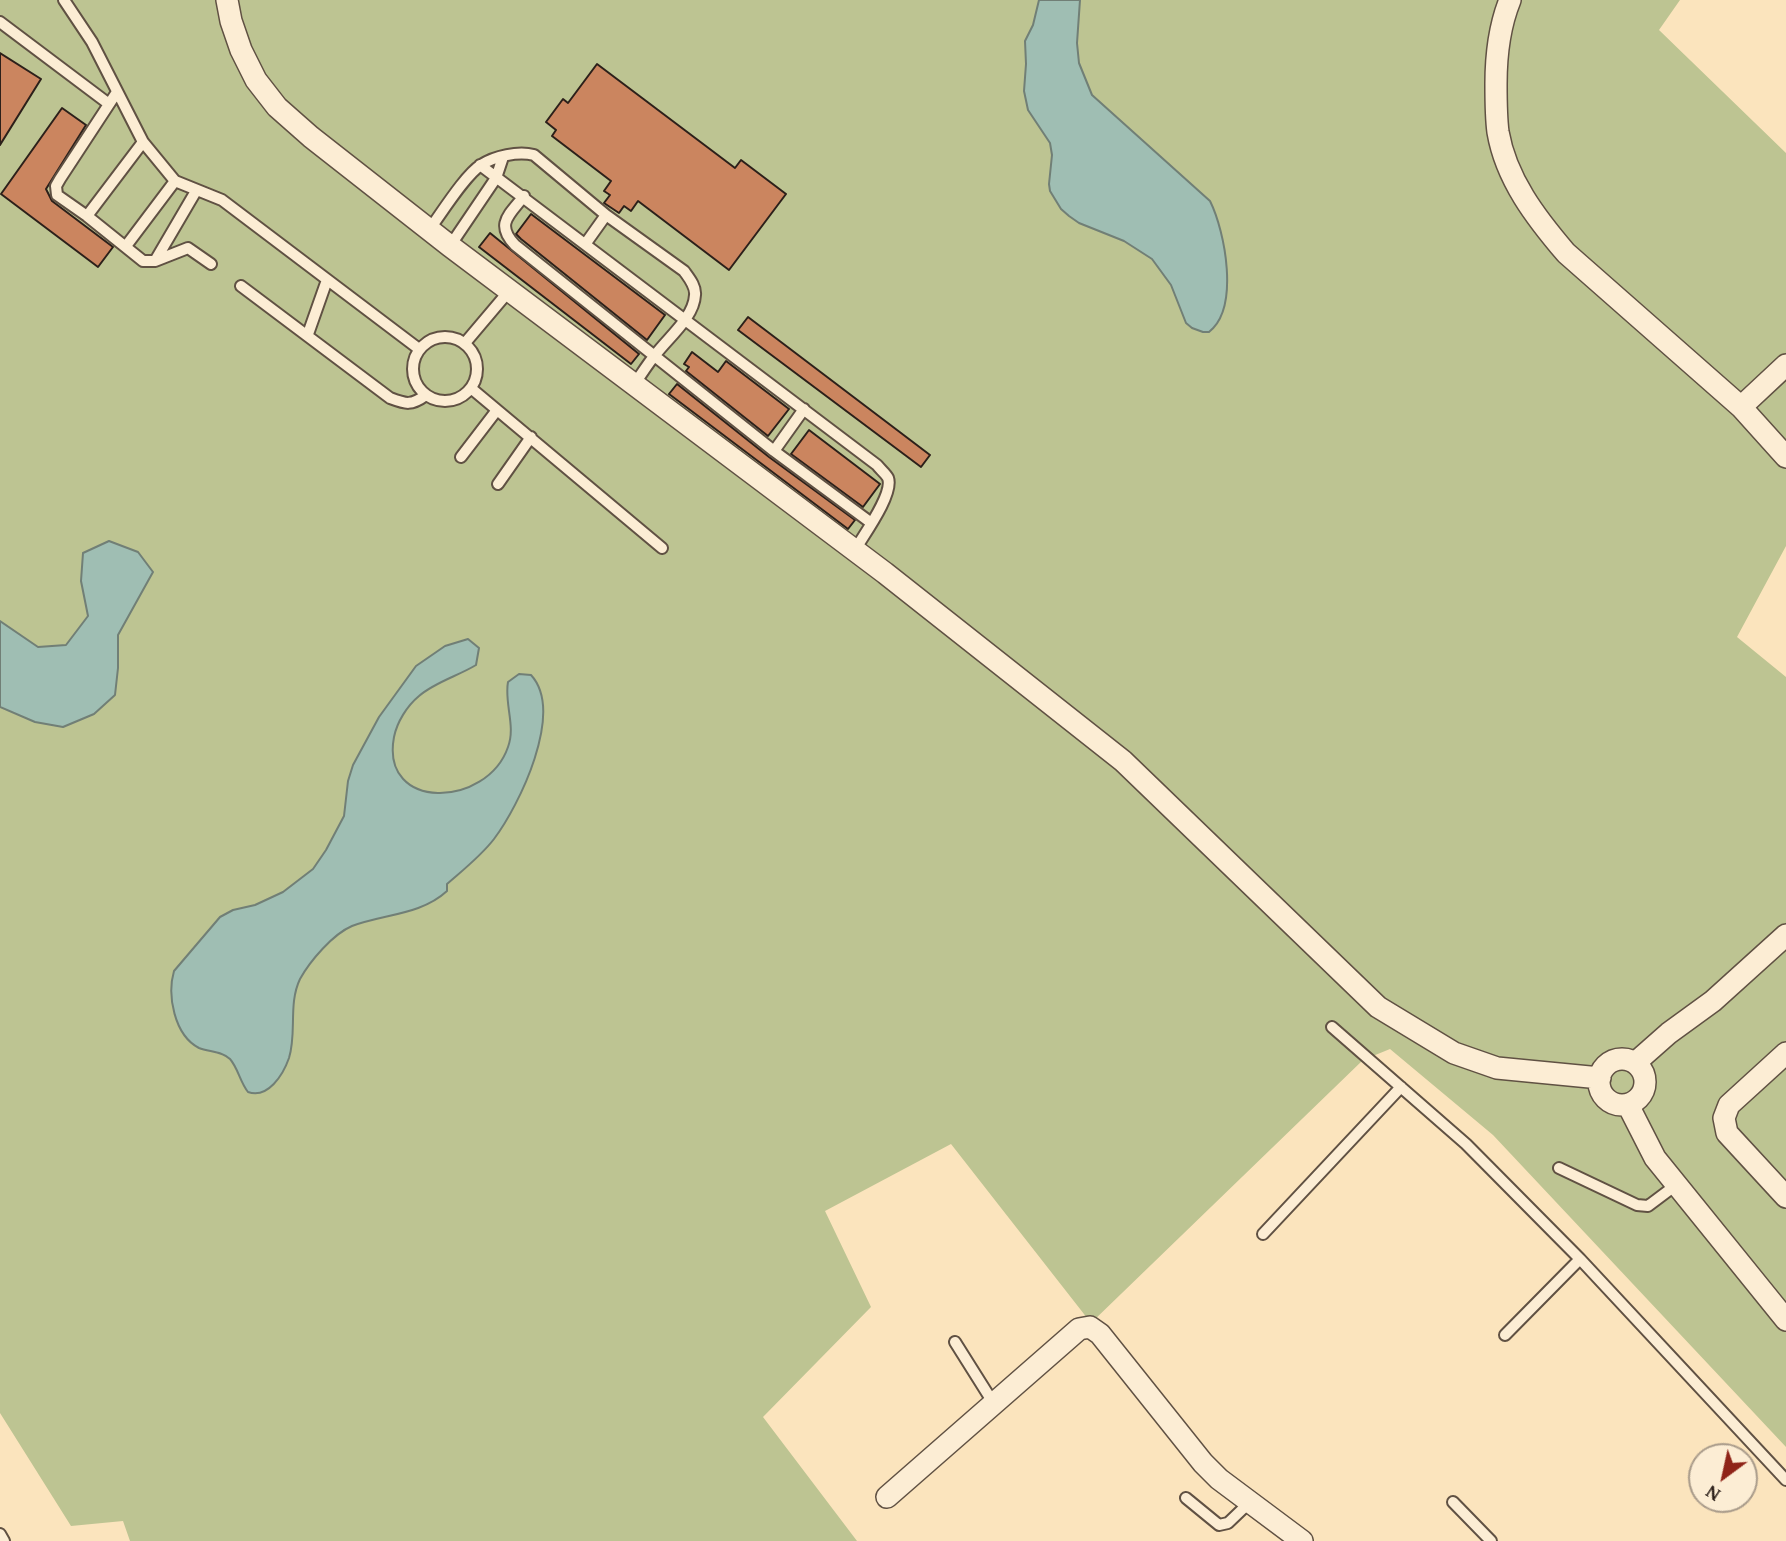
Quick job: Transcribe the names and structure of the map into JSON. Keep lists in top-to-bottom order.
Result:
{
  "north": "bottom left"
}
